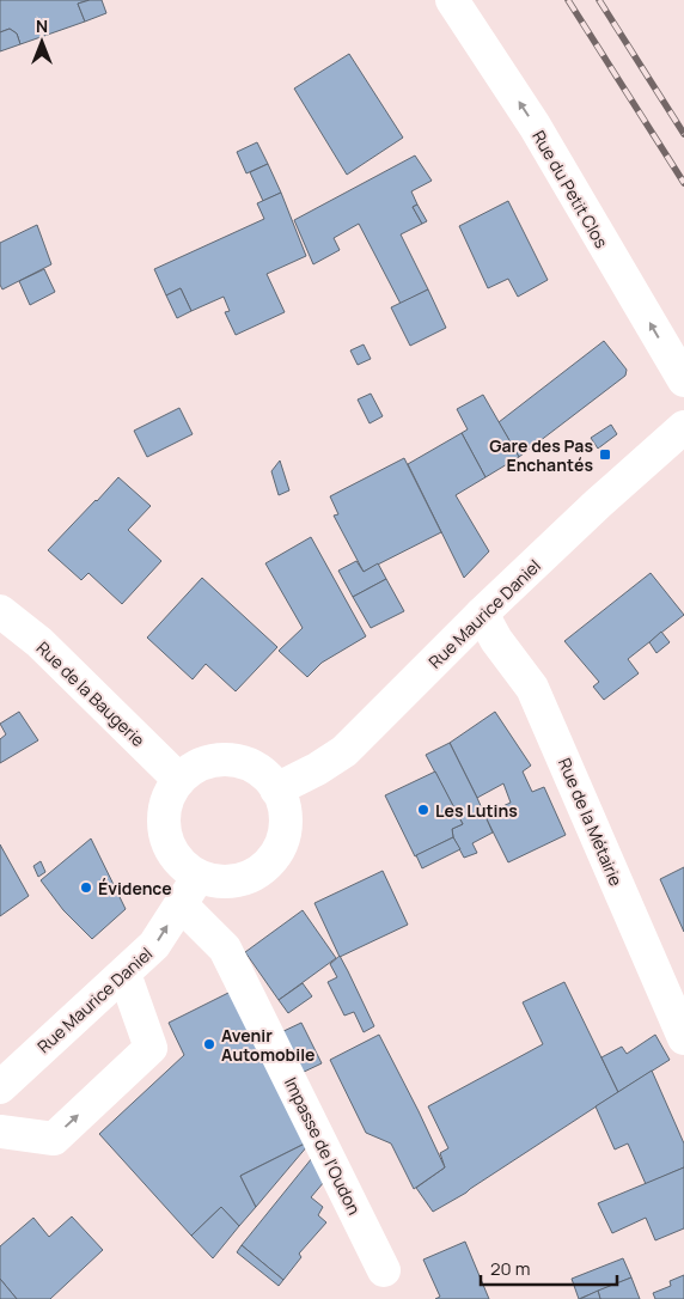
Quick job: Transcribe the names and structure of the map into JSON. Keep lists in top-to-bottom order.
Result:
{
  "streets": {
    "street": [
      "Rue du Petit Clos",
      "Rue Maurice Daniel",
      "Rue de la Baugerie",
      "Rue de la Métairie",
      "Impasse de l'Oudon"
    ]
  },
  "crossings": [
    ["Rue Maurice Daniel", "Rue de la Baugerie"],
    ["Rue Maurice Daniel", "Rue de la Métairie"],
    ["Rue Maurice Daniel", "Impasse de l'Oudon"]
  ],
  "one_way": ["Rue du Petit Clos"],
  "places": {
    "transit": ["Gare des Pas Enchantés"],
    "other": ["Les Lutins", "Évidence", "Avenir Automobile"]
  },
  "scale_bar": "20 m",
  "north": "top"
}
